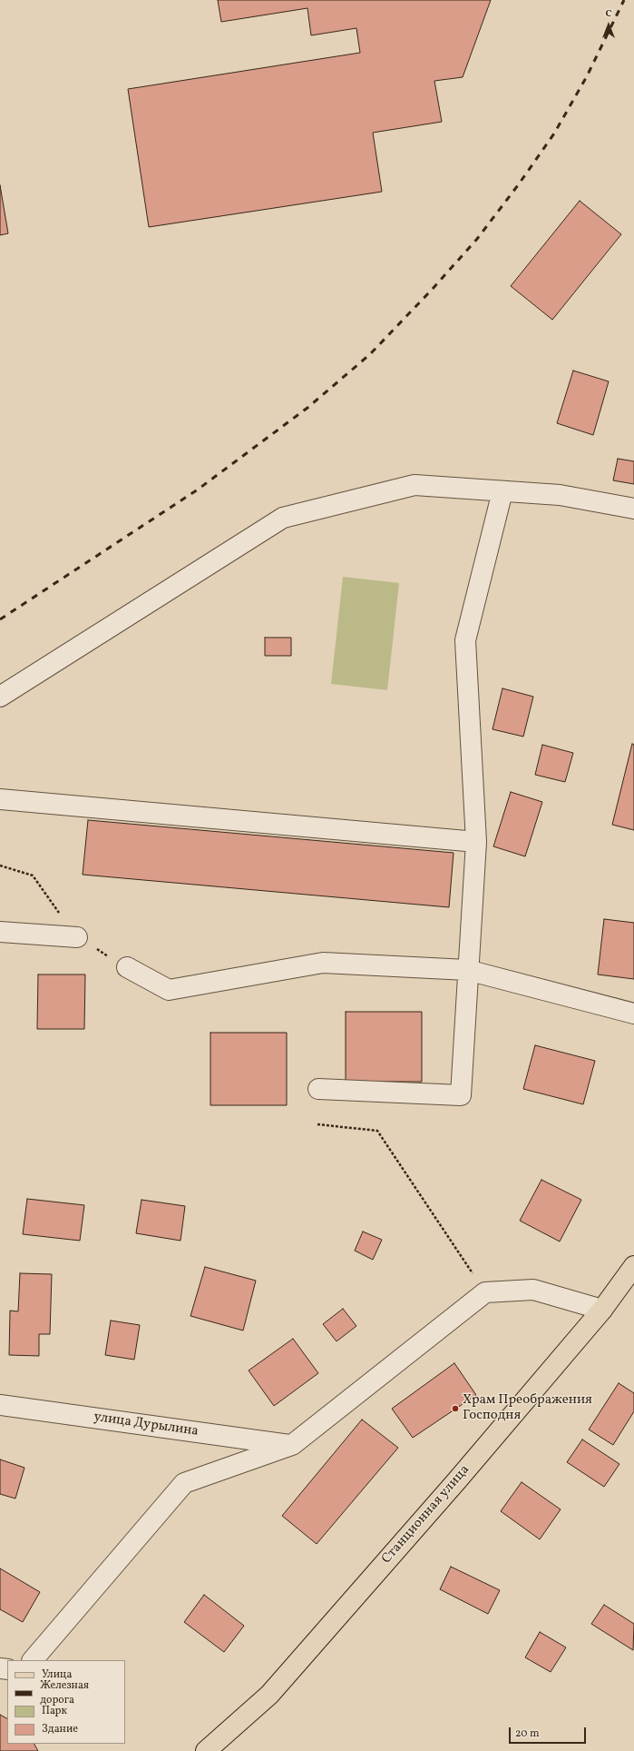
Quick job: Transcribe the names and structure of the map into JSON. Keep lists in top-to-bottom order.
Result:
{
  "streets": {
    "main road": ["Станционная улица"],
    "street": ["улица Дурылина"]
  },
  "places": ["Храм Преображения Господня"],
  "legend": [
    "Улица",
    "Железная дорога",
    "Парк",
    "Здание"
  ],
  "scale_bar": "20 m",
  "north": "top"
}
